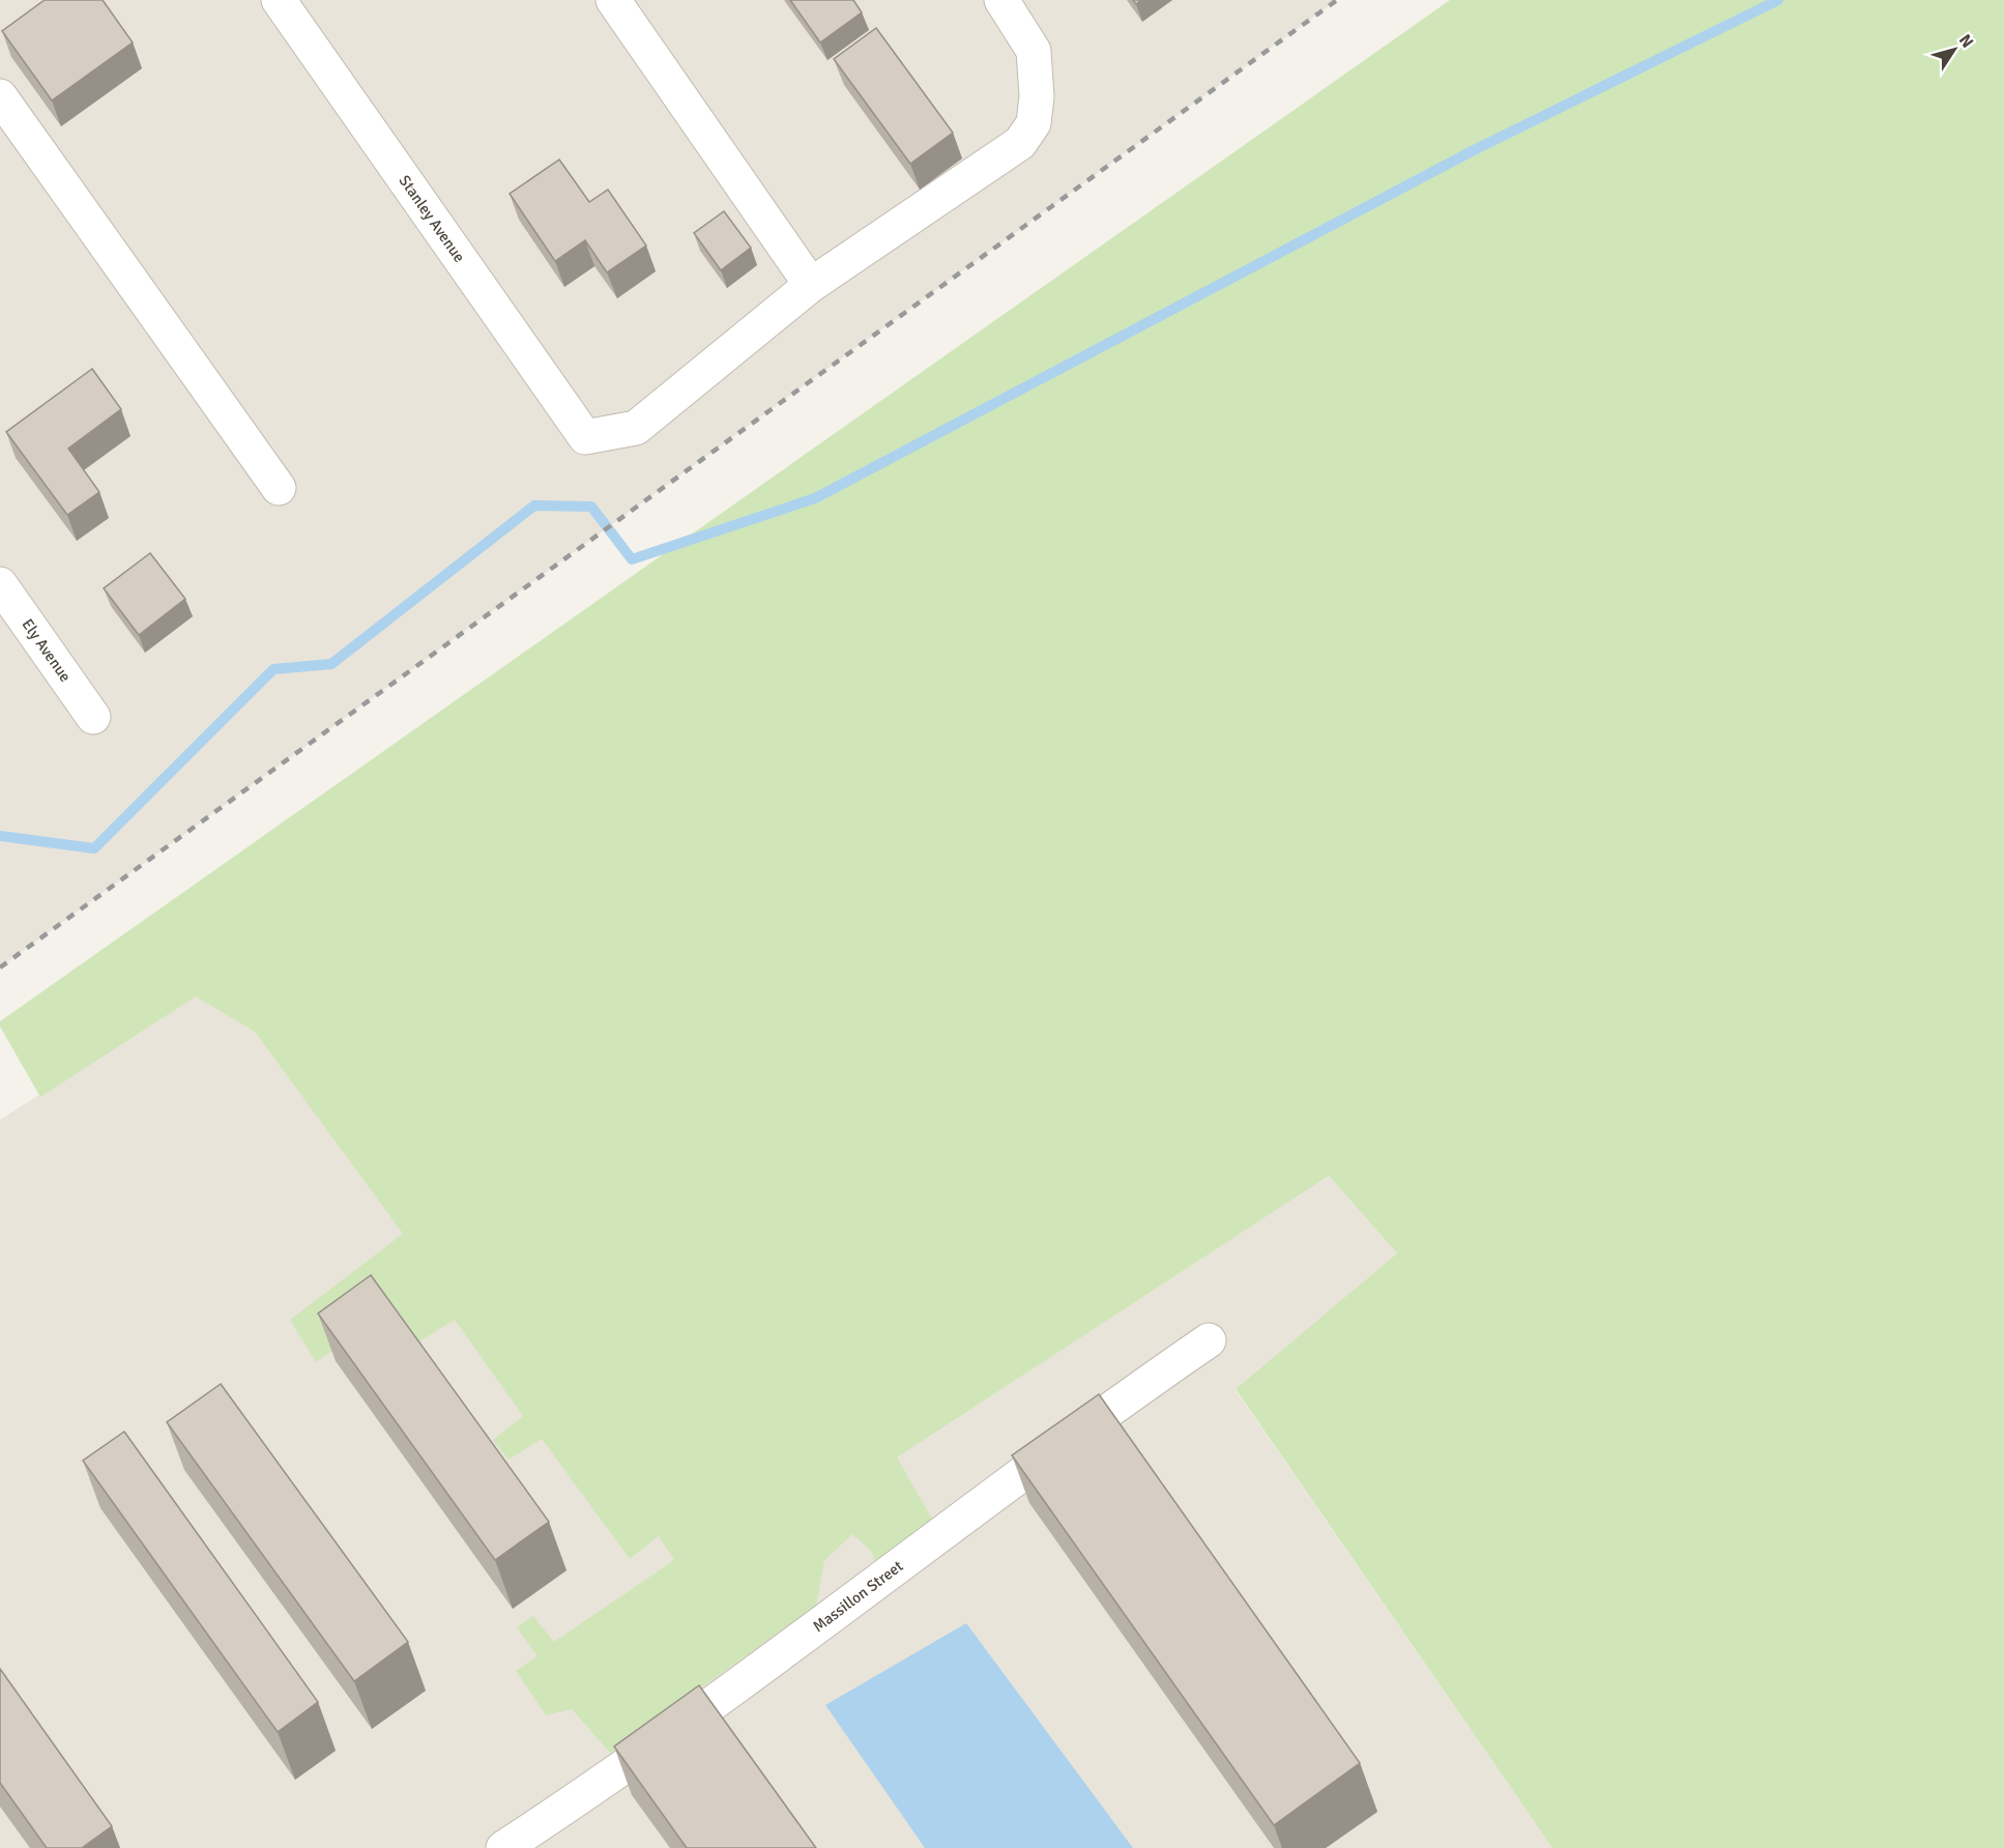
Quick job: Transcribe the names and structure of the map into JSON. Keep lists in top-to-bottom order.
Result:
{
  "streets": {
    "street": ["Stanley Avenue", "Ely Avenue", "Massillon Street"]
  },
  "north": "top right"
}
